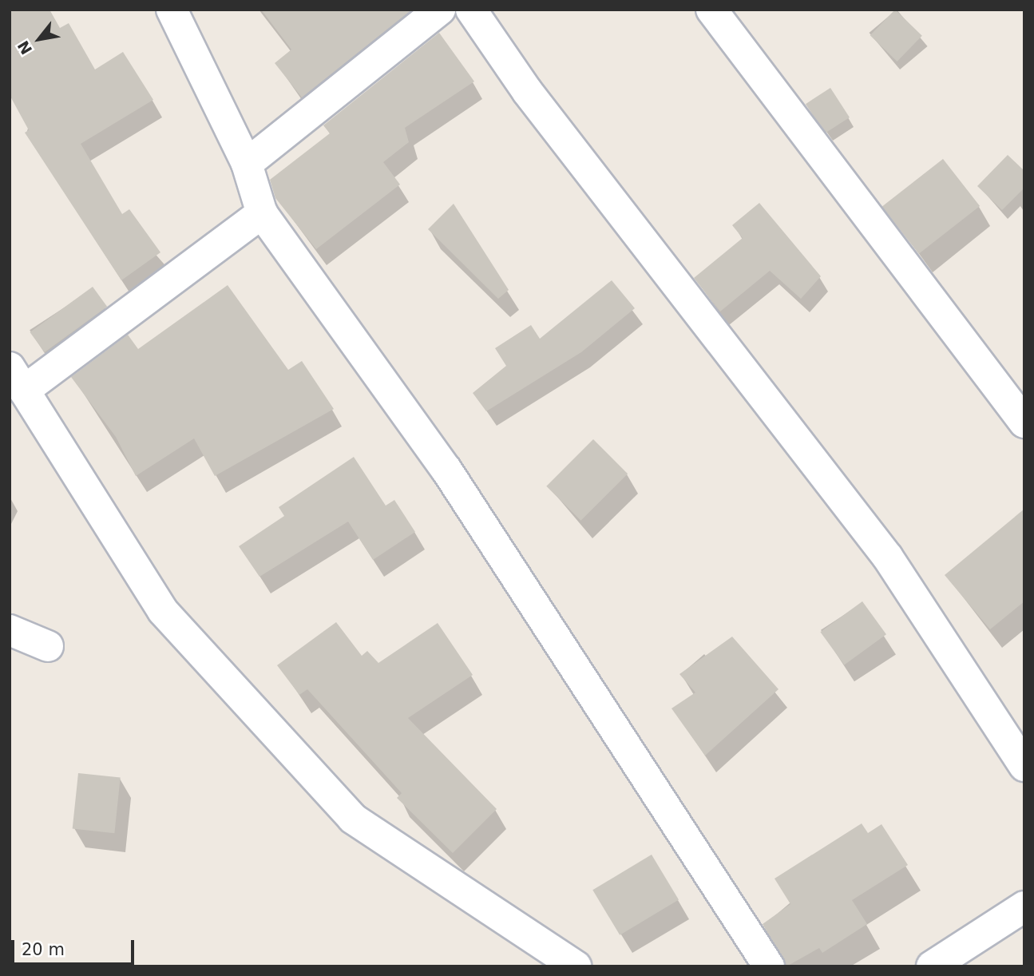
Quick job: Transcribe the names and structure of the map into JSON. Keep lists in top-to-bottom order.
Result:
{
  "scale_bar": "20 m",
  "north": "bottom left"
}
